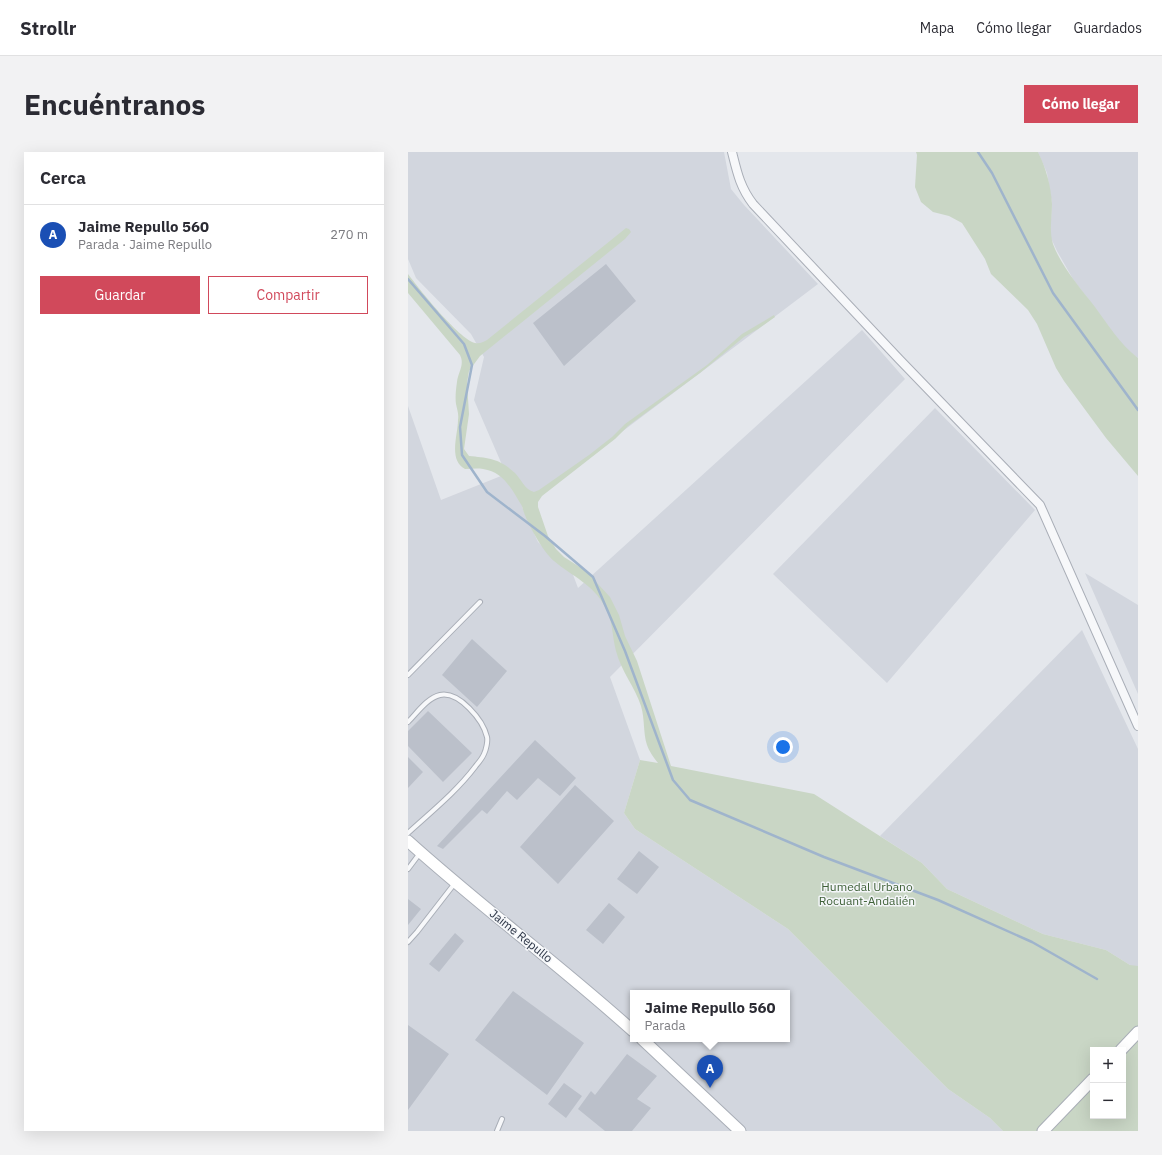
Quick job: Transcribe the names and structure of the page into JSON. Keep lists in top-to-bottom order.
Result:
{
  "streets": {
    "street": ["Jaime Repullo"]
  },
  "parks": ["Humedal Urbano Rocuant-Andalién"],
  "page": {
    "header": "Strollr",
    "nav": ["Mapa", "Cómo llegar", "Guardados"],
    "buttons": [
      "Cómo llegar",
      ["Guardar", "Compartir"]
    ],
    "title": "Encuéntranos",
    "heading": "Cerca",
    "list": [
      {
        "mark": "A",
        "name": "Jaime Repullo 560",
        "note": "Parada · Jaime Repullo",
        "value": "270 m"
      }
    ],
    "popup": ["Jaime Repullo 560", "Parada"],
    "map_buttons": ["+", "−"],
    "pins": "A"
  }
}
